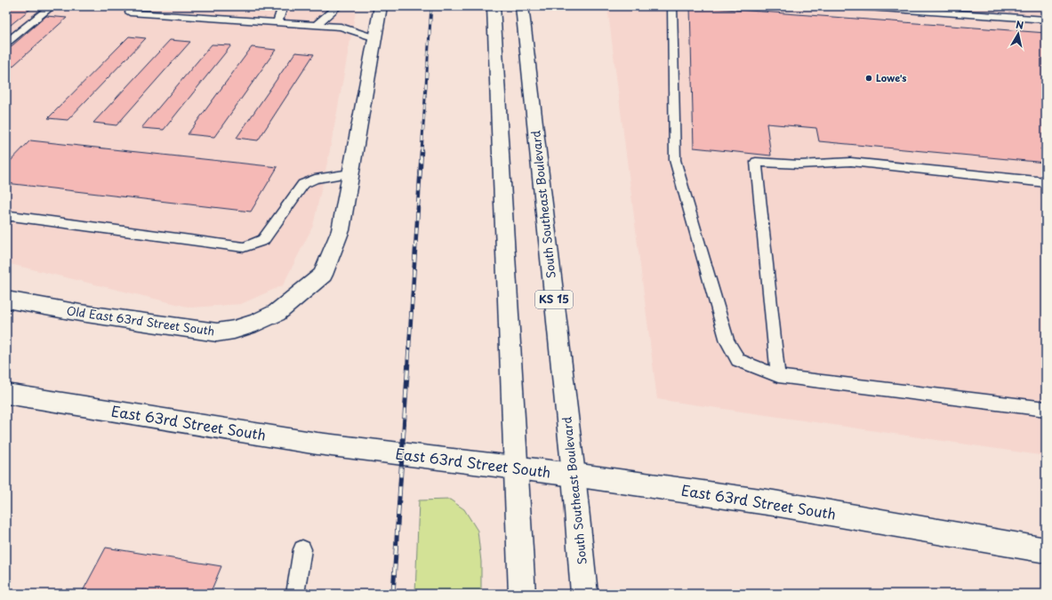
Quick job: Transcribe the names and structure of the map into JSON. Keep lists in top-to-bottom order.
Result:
{
  "streets": {
    "main road": [
      "South Southeast Boulevard",
      "KS 15",
      "Old East 63rd Street South",
      "East 63rd Street South"
    ]
  },
  "crossings": [
    ["South Southeast Boulevard", "East 63rd Street South"]
  ],
  "places": ["Lowe's"],
  "north": "top"
}
